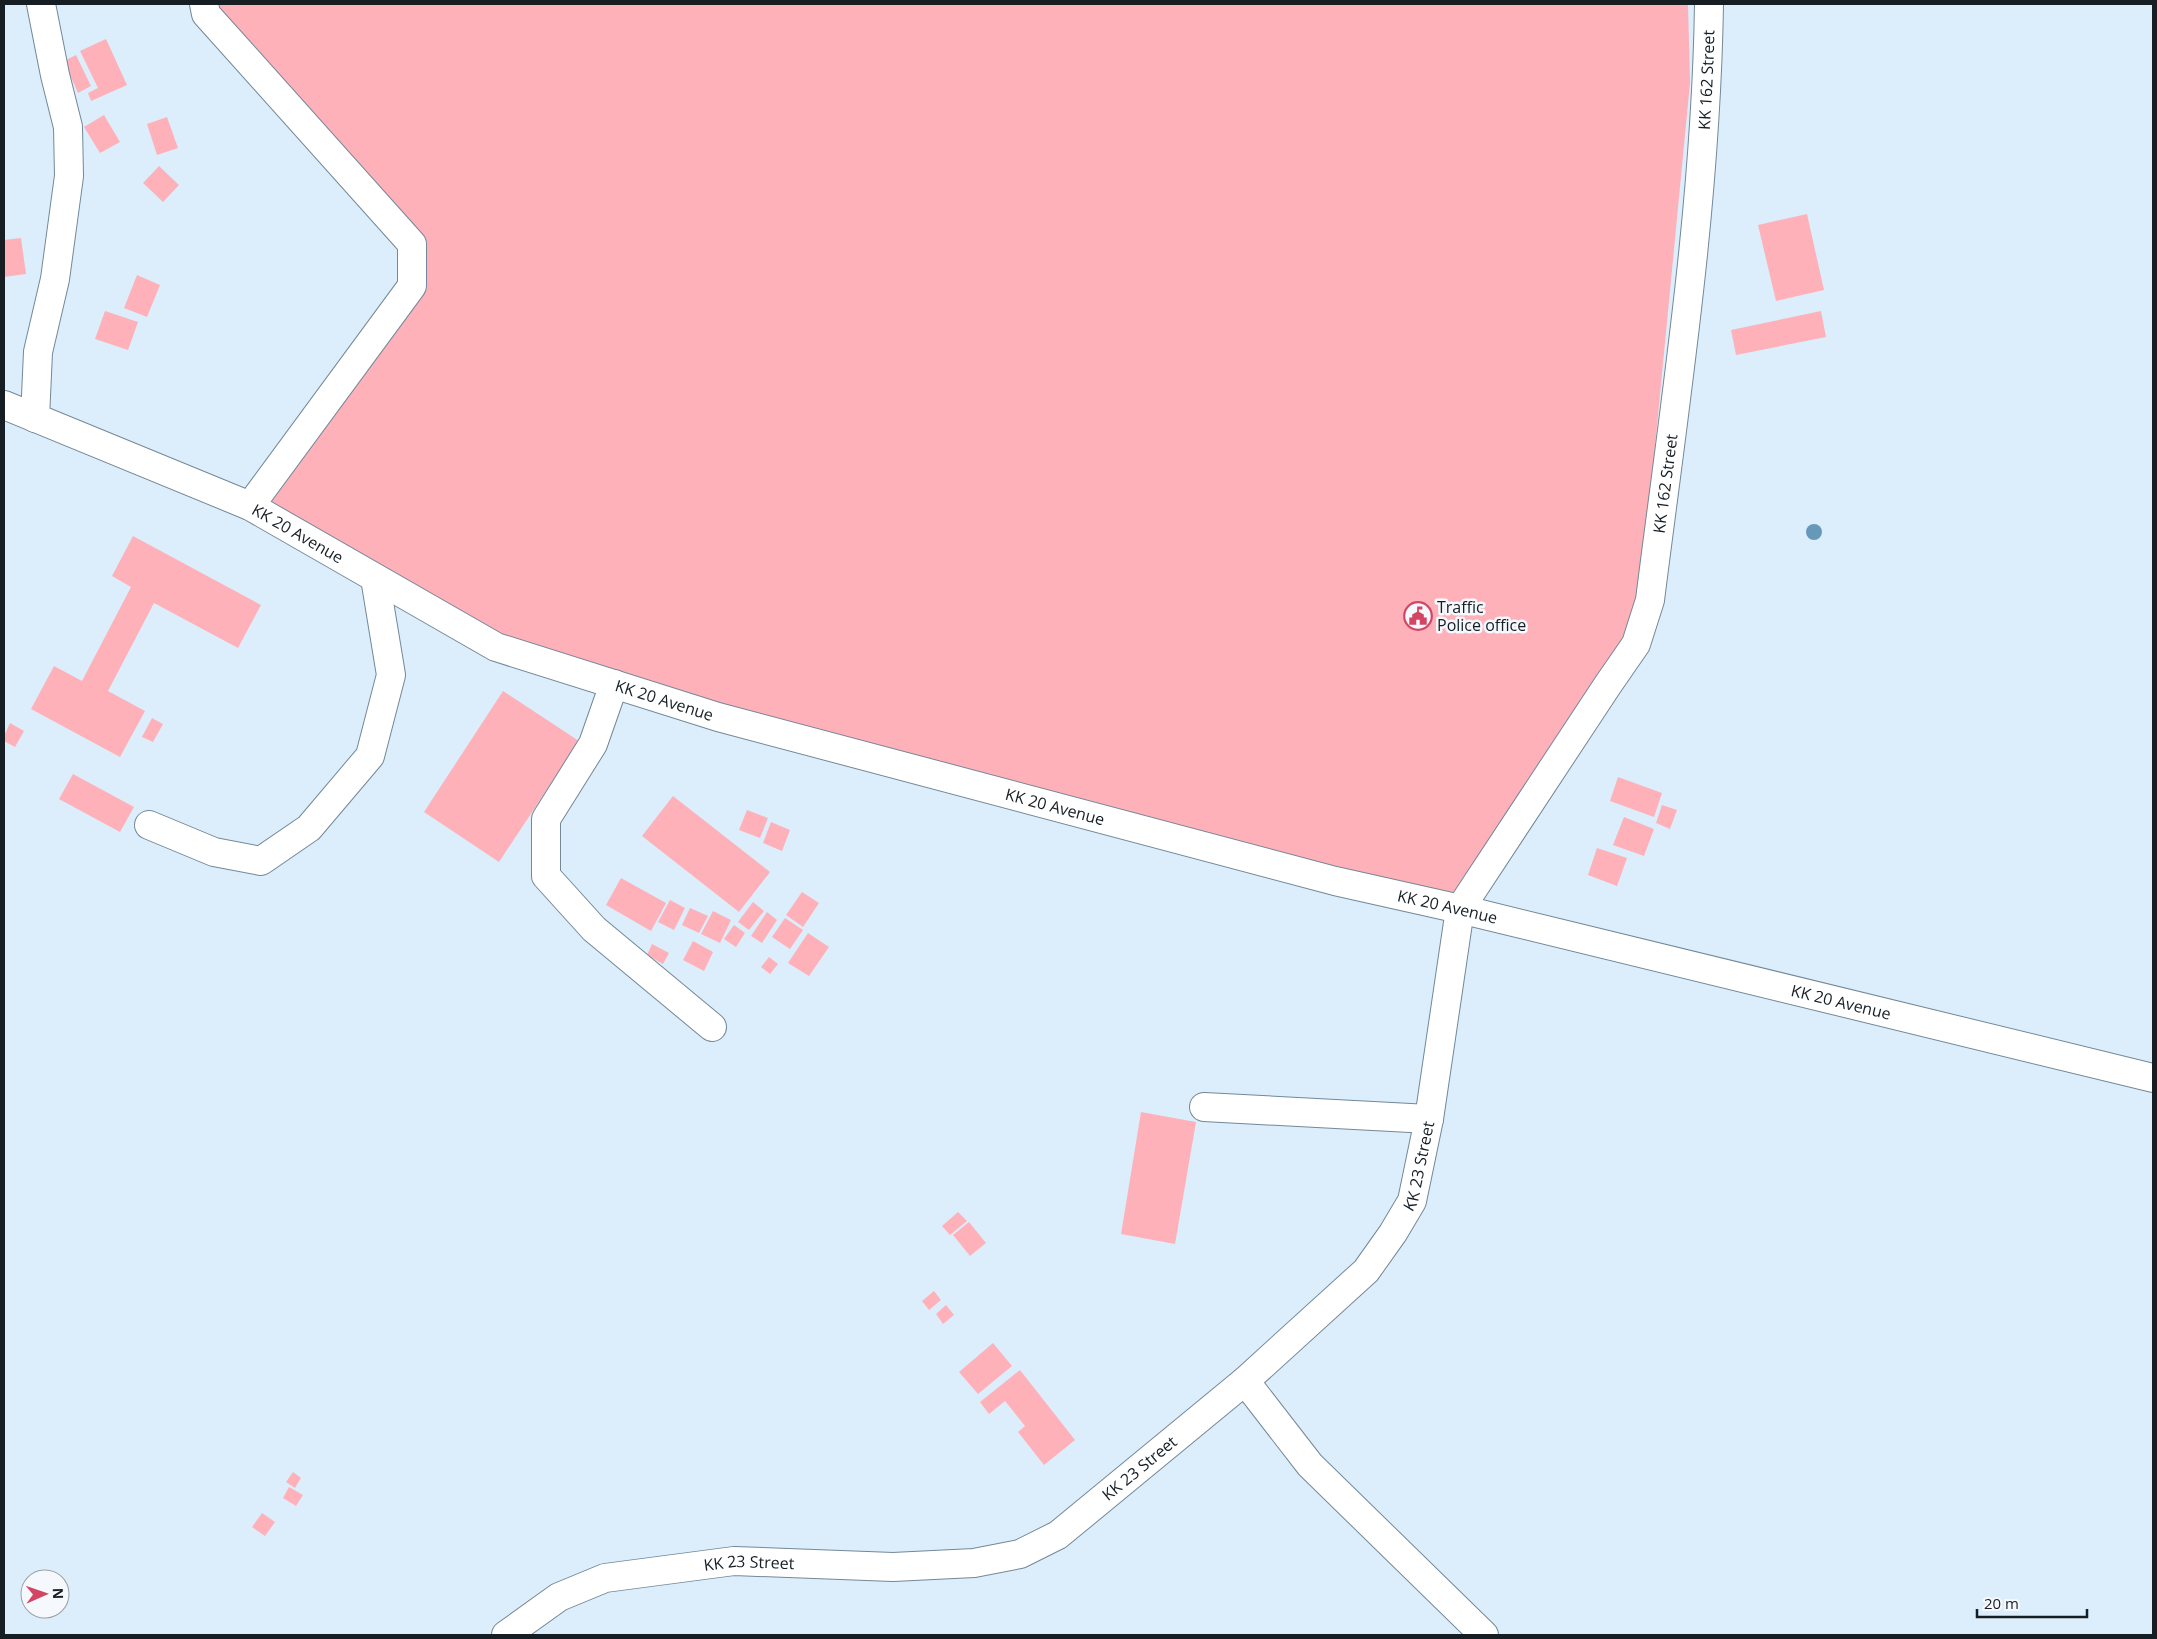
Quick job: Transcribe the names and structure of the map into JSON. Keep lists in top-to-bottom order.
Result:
{
  "streets": {
    "street": ["KK 162 Street", "KK 20 Avenue", "KK 23 Street"]
  },
  "crossings": [
    ["KK 162 Street", "KK 20 Avenue"],
    ["KK 162 Street", "KK 23 Street"],
    ["KK 20 Avenue", "KK 23 Street"]
  ],
  "places": {
    "public building": ["Traffic Police office"]
  },
  "scale_bar": "20 m",
  "north": "right"
}
